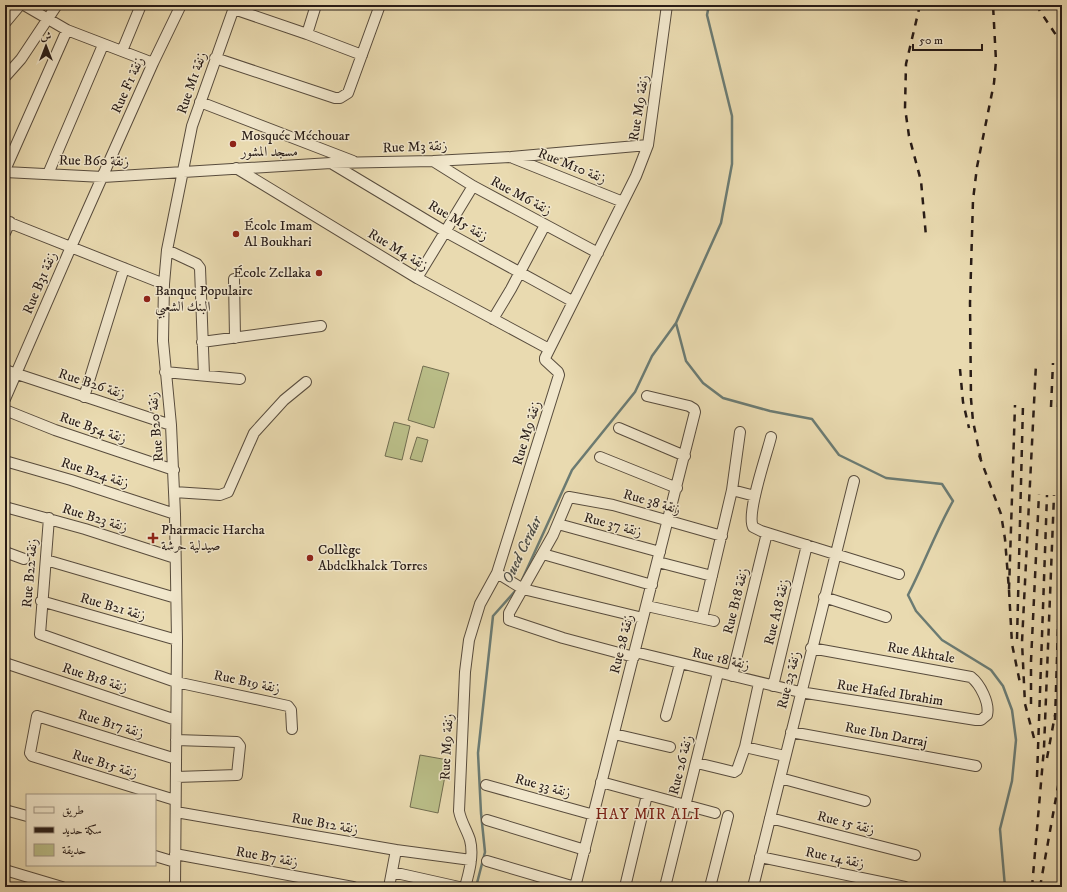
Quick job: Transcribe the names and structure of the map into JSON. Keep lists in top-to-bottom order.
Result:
{
  "streets": {
    "street": [
      "Rue M1 زنقة",
      "Rue F1 زنقة",
      "Rue M9 زنقة",
      "Rue M3 زنقة",
      "Rue B60 زنقة",
      "Rue M10 زنقة",
      "Rue M6 زنقة",
      "Rue M5 زنقة",
      "Rue M4 زنقة",
      "Rue B31 زنقة",
      "Rue B26 زنقة",
      "Rue B20 زنقة",
      "Rue B54 زنقة",
      "Rue B24 زنقة",
      "Rue 38 زنقة",
      "Rue B23 زنقة",
      "Rue 37 زنقة",
      "Rue B22 زنقة",
      "Rue B18 زنقة",
      "Rue B21 زنقة",
      "Rue A18 زنقة",
      "Rue 28 زنقة",
      "Rue Akhtale",
      "Rue 18 زنقة",
      "Rue 23 زنقة",
      "Rue B19 زنقة",
      "Rue Hafed Ibrahim",
      "Rue B17 زنقة",
      "Rue Ibn Darraj",
      "Rue B15 زنقة",
      "Rue 26 زنقة",
      "Rue 33 زنقة",
      "Rue 15 زنقة",
      "Rue B12 زنقة",
      "Rue B7 زنقة",
      "Rue 14 زنقة"
    ]
  },
  "crossings": [
    ["Rue M1 زنقة", "Rue M3 زنقة"],
    ["Rue M1 زنقة", "Rue B60 زنقة"],
    ["Rue M1 زنقة", "Rue B20 زنقة"],
    ["Rue F1 زنقة", "Rue B60 زنقة"],
    ["Rue F1 زنقة", "Rue B31 زنقة"],
    ["Rue M9 زنقة", "Rue M3 زنقة"],
    ["Rue M9 زنقة", "Rue M10 زنقة"],
    ["Rue M9 زنقة", "Rue M6 زنقة"],
    ["Rue M9 زنقة", "Rue M5 زنقة"],
    ["Rue M9 زنقة", "Rue M4 زنقة"],
    ["Rue M9 زنقة", "Rue B12 زنقة"],
    ["Rue M3 زنقة", "Rue B60 زنقة"],
    ["Rue M3 زنقة", "Rue M10 زنقة"],
    ["Rue M3 زنقة", "Rue M6 زنقة"],
    ["Rue M3 زنقة", "Rue M5 زنقة"],
    ["Rue M3 زنقة", "Rue M4 زنقة"],
    ["Rue M3 زنقة", "Rue B20 زنقة"],
    ["Rue B60 زنقة", "Rue B31 زنقة"],
    ["Rue B60 زنقة", "Rue B20 زنقة"],
    ["Rue B31 زنقة", "Rue B26 زنقة"],
    ["Rue B26 زنقة", "Rue B20 زنقة"],
    ["Rue B20 زنقة", "Rue B54 زنقة"],
    ["Rue B20 زنقة", "Rue B24 زنقة"],
    ["Rue B20 زنقة", "Rue B23 زنقة"],
    ["Rue B20 زنقة", "Rue B22 زنقة"],
    ["Rue B20 زنقة", "Rue B18 زنقة"],
    ["Rue B20 زنقة", "Rue B21 زنقة"],
    ["Rue B20 زنقة", "Rue B19 زنقة"],
    ["Rue B20 زنقة", "Rue B17 زنقة"],
    ["Rue B20 زنقة", "Rue B15 زنقة"],
    ["Rue B20 زنقة", "Rue B12 زنقة"],
    ["Rue B20 زنقة", "Rue B7 زنقة"],
    ["Rue 38 زنقة", "Rue 37 زنقة"],
    ["Rue 38 زنقة", "Rue 28 زنقة"],
    ["Rue B23 زنقة", "Rue B22 زنقة"],
    ["Rue 37 زنقة", "Rue 28 زنقة"],
    ["Rue B22 زنقة", "Rue B21 زنقة"],
    ["Rue B22 زنقة", "Rue B19 زنقة"],
    ["Rue B18 زنقة", "Rue 18 زنقة"],
    ["Rue A18 زنقة", "Rue 18 زنقة"],
    ["Rue 28 زنقة", "Rue 18 زنقة"],
    ["Rue 28 زنقة", "Rue 33 زنقة"],
    ["Rue Akhtale", "Rue 23 زنقة"],
    ["Rue Akhtale", "Rue Hafed Ibrahim"],
    ["Rue 18 زنقة", "Rue 23 زنقة"],
    ["Rue 18 زنقة", "Rue Hafed Ibrahim"],
    ["Rue 18 زنقة", "Rue 26 زنقة"],
    ["Rue 23 زنقة", "Rue Hafed Ibrahim"],
    ["Rue 23 زنقة", "Rue Ibn Darraj"],
    ["Rue 23 زنقة", "Rue 15 زنقة"],
    ["Rue 23 زنقة", "Rue 14 زنقة"],
    ["Rue B17 زنقة", "Rue B15 زنقة"]
  ],
  "districts": ["HAY MIR ALI"],
  "water": ["Oued Cerdar"],
  "places": {
    "other": [
      "Mosquée Méchouar مسجد المشور",
      "École Imam Al Boukhari",
      "École Zellaka",
      "Banque Populaire البنك الشعبي",
      "Collège Abdelkhalek Torres"
    ],
    "health": ["Pharmacie Harcha صيدلية حرشة"]
  },
  "legend": ["طريق", "سكة حديد", "حديقة"],
  "scale_bar": "50 m",
  "north": "top"
}
